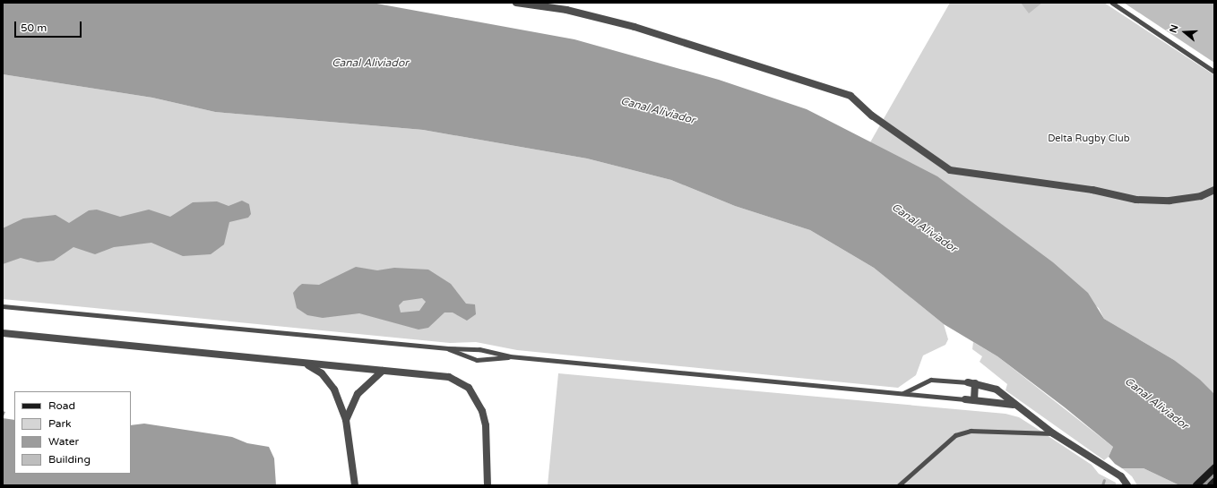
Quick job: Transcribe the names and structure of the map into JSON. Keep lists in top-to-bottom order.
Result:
{
  "water": ["Canal Aliviador"],
  "parks": ["Delta Rugby Club"],
  "legend": [
    "Road",
    "Park",
    "Water",
    "Building"
  ],
  "scale_bar": "50 m",
  "north": "left"
}
